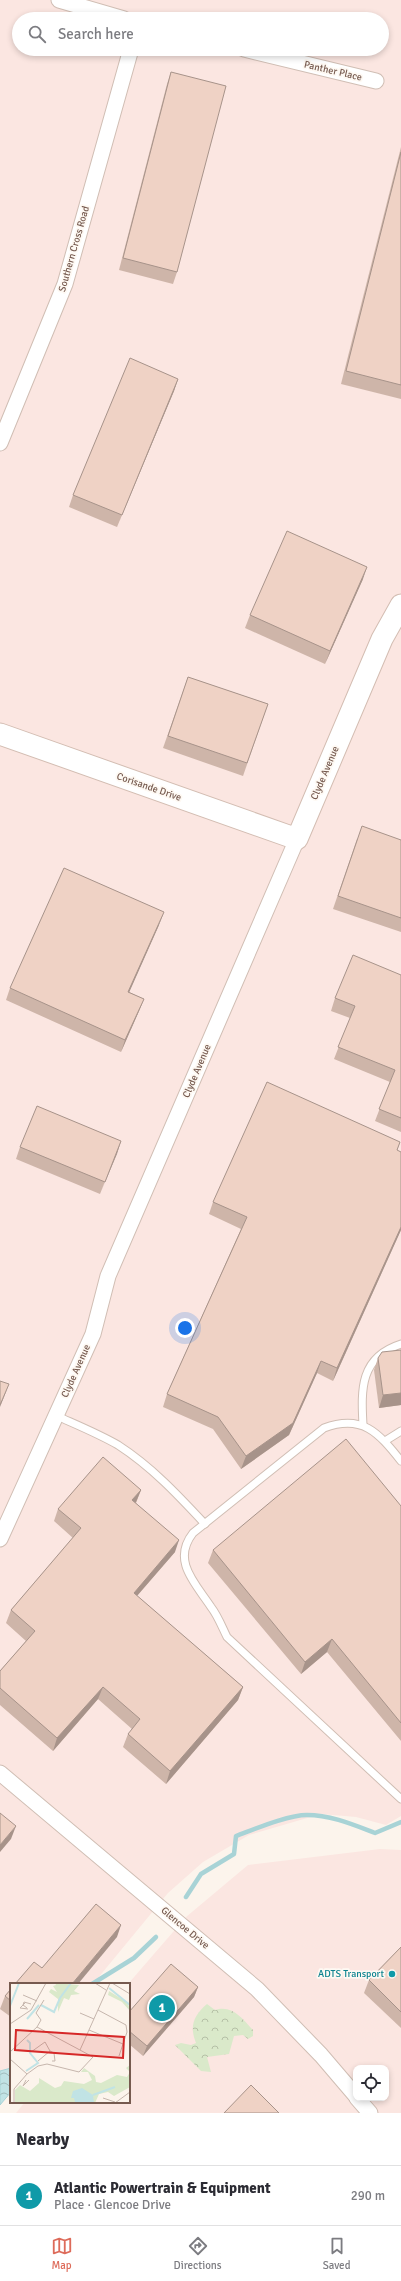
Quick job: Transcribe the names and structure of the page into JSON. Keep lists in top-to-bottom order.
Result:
{
  "streets": {
    "street": [
      "Panther Place",
      "Southern Cross Road",
      "Clyde Avenue",
      "Corisande Drive",
      "Glencoe Drive"
    ]
  },
  "crossings": [
    ["Clyde Avenue", "Corisande Drive"]
  ],
  "places": ["ADTS Transport"],
  "page": {
    "search": "Search here",
    "pins": "1",
    "heading": "Nearby",
    "list": [
      {
        "mark": "1",
        "name": "Atlantic Powertrain & Equipment",
        "note": "Place · Glencoe Drive",
        "value": "290 m"
      }
    ],
    "nav": ["Map", "Directions", "Saved"]
  }
}
